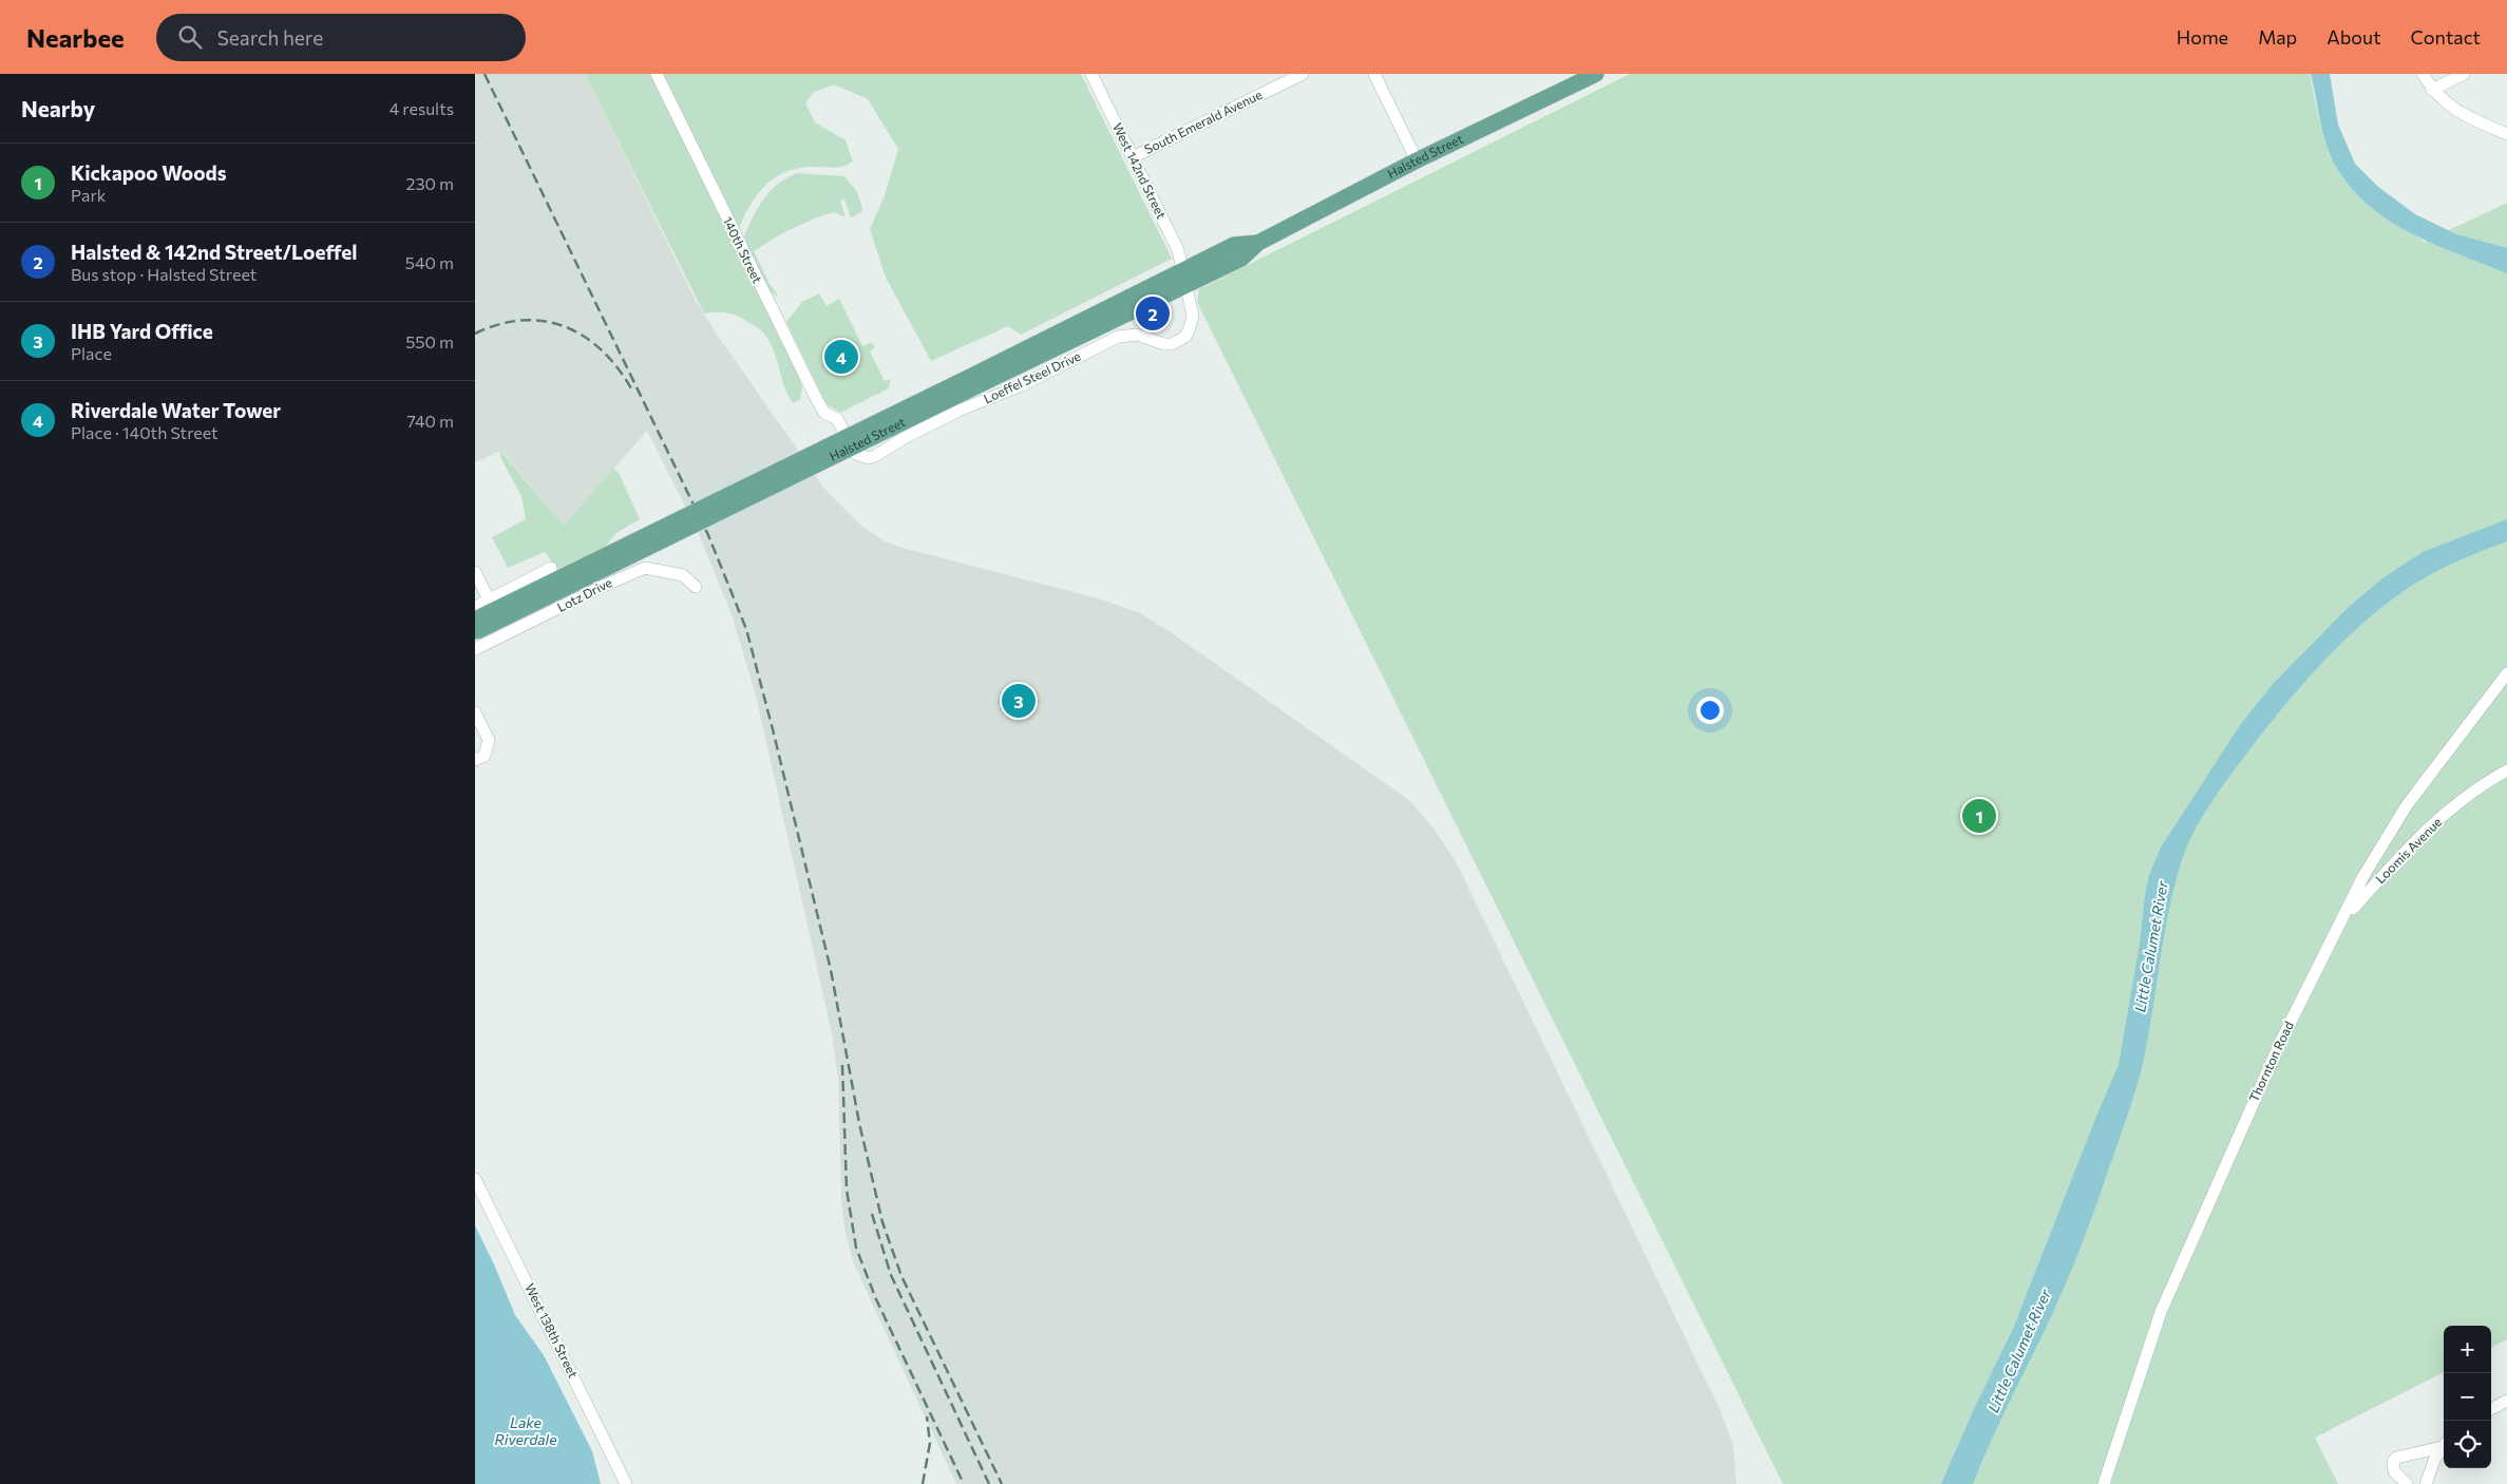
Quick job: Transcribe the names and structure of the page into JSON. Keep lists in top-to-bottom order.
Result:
{
  "streets": {
    "main road": ["Halsted Street"],
    "street": [
      "South Emerald Avenue",
      "West 142nd Street",
      "140th Street",
      "Loeffel Steel Drive",
      "Lotz Drive",
      "Loomis Avenue",
      "Thornton Road",
      "West 138th Street"
    ]
  },
  "crossings": [
    ["South Emerald Avenue", "West 142nd Street"],
    ["Halsted Street", "West 142nd Street"],
    ["Halsted Street", "Loeffel Steel Drive"],
    ["West 142nd Street", "Loeffel Steel Drive"],
    ["140th Street", "Loeffel Steel Drive"],
    ["Loomis Avenue", "Thornton Road"]
  ],
  "water": ["Little Calumet River", "Lake Riverdale"],
  "page": {
    "header": "Nearbee",
    "search": "Search here",
    "nav": [
      "Home",
      "Map",
      "About",
      "Contact"
    ],
    "heading": ["Nearby", "4 results"],
    "list": [
      {
        "mark": "1",
        "name": "Kickapoo Woods",
        "note": "Park",
        "value": "230 m"
      },
      {
        "mark": "2",
        "name": "Halsted & 142nd Street/Loeffel",
        "note": "Bus stop · Halsted Street",
        "value": "540 m"
      },
      {
        "mark": "3",
        "name": "IHB Yard Office",
        "note": "Place",
        "value": "550 m"
      },
      {
        "mark": "4",
        "name": "Riverdale Water Tower",
        "note": "Place · 140th Street",
        "value": "740 m"
      }
    ],
    "pins": [
      "2",
      "4",
      "3",
      "1"
    ],
    "map_buttons": ["+", "−"]
  }
}
